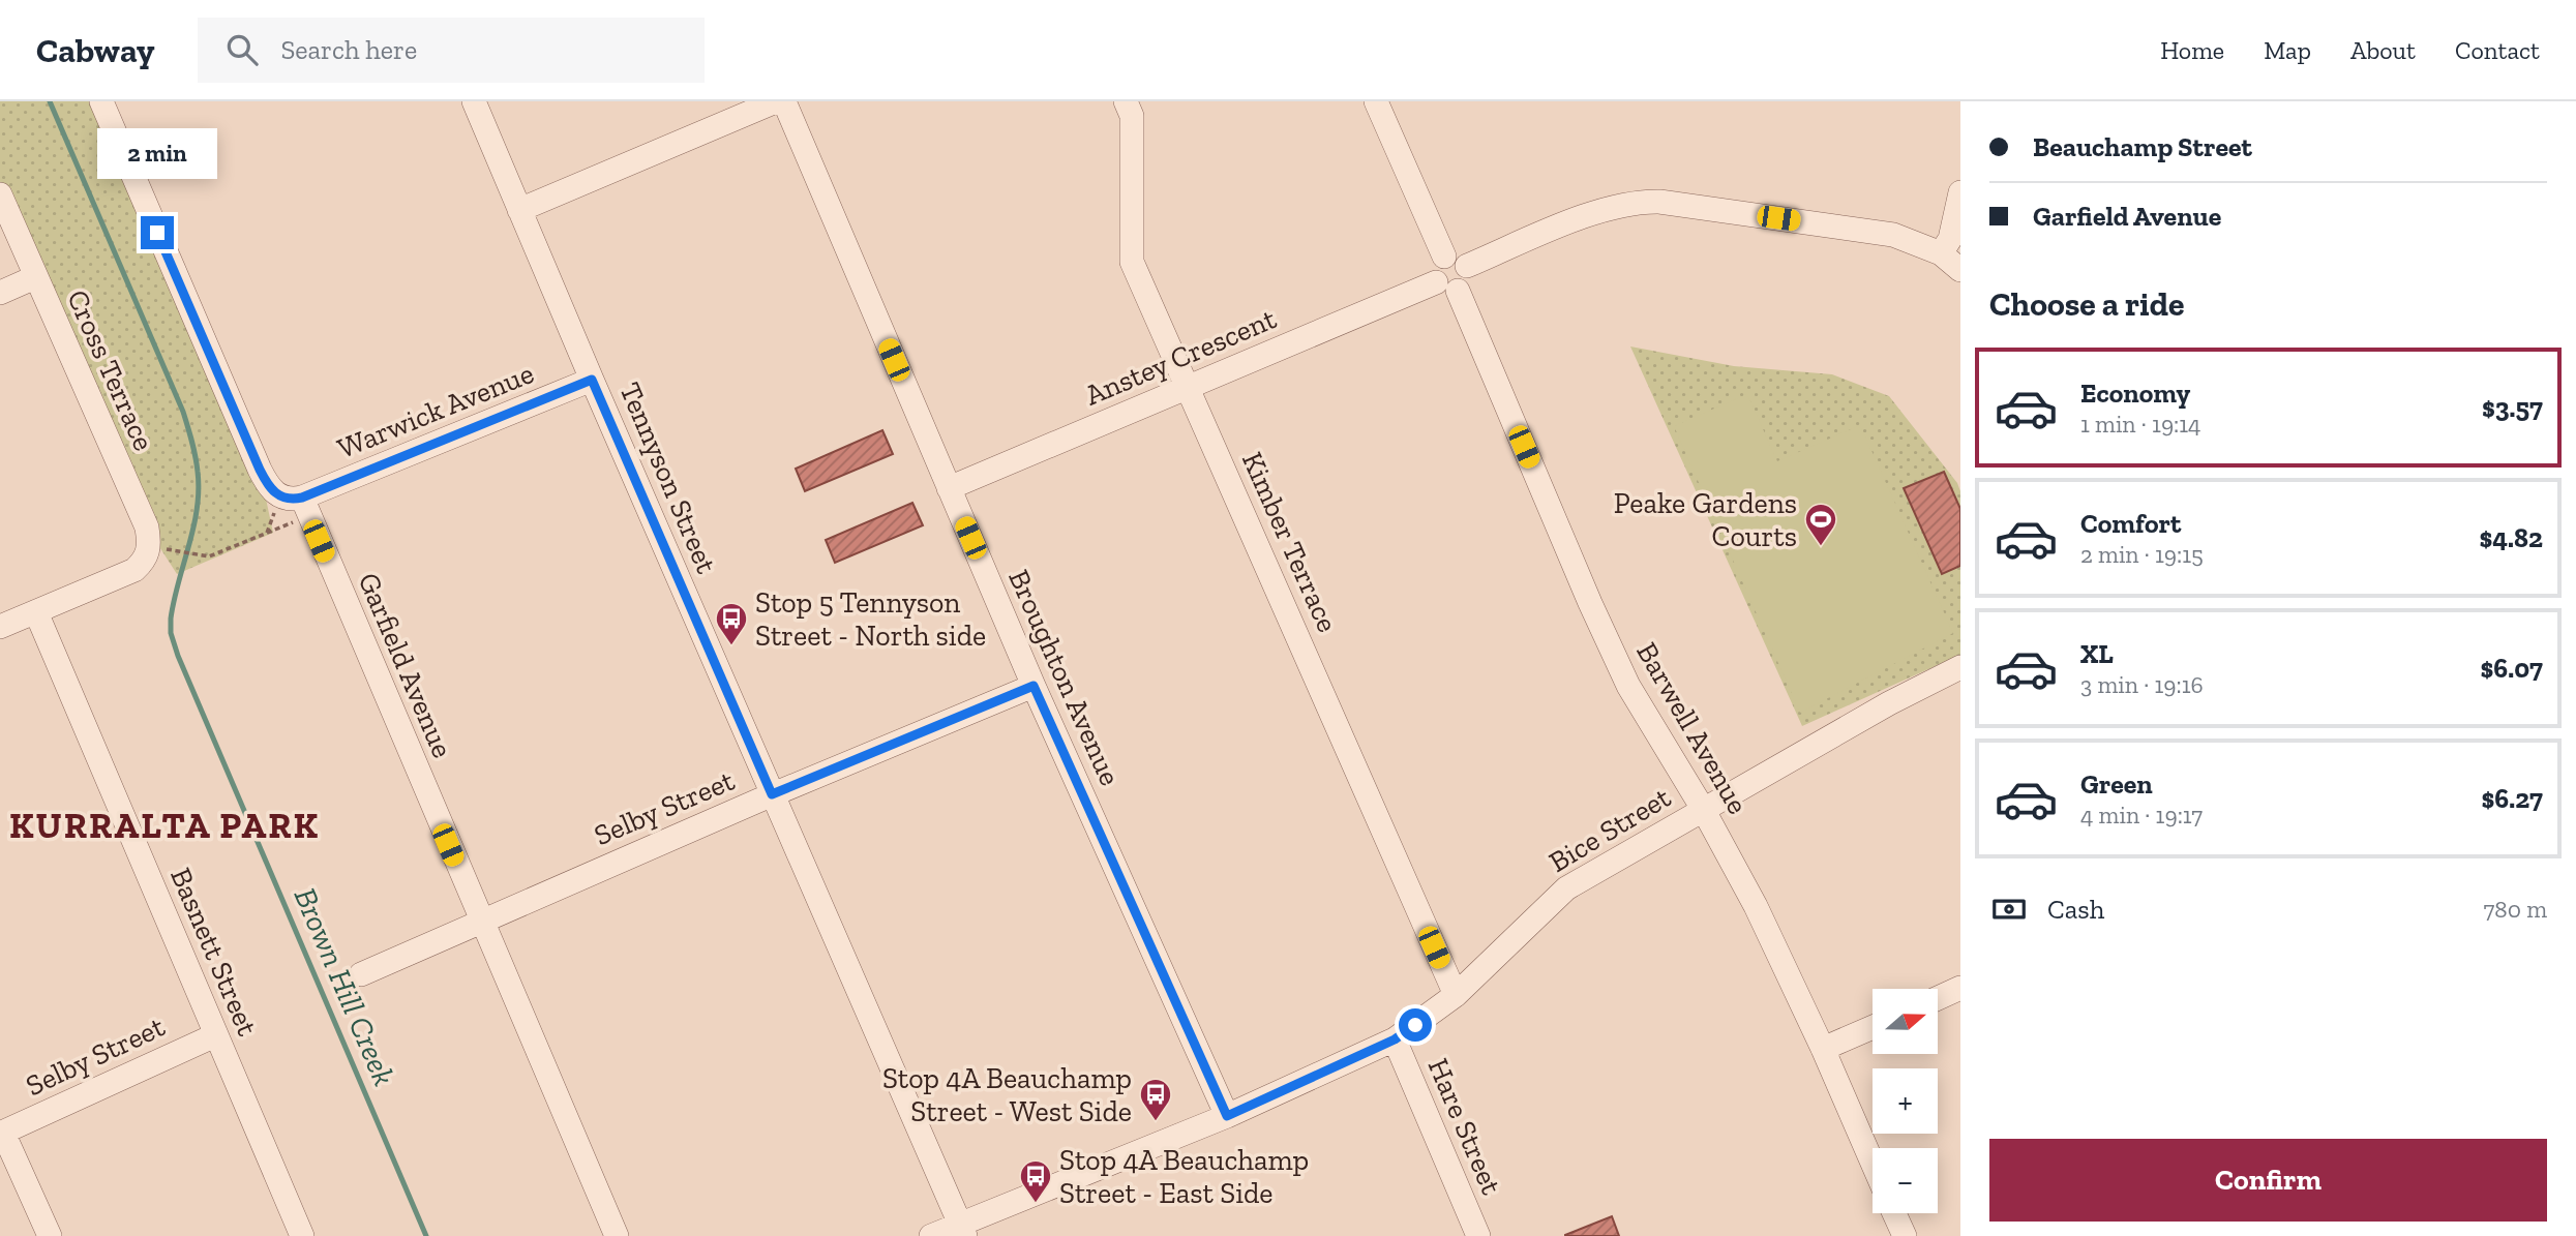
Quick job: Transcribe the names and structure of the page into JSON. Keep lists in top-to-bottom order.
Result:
{
  "streets": {
    "street": [
      "Anstey Crescent",
      "Cross Terrace",
      "Warwick Avenue",
      "Tennyson Street",
      "Kimber Terrace",
      "Garfield Avenue",
      "Broughton Avenue",
      "Barwell Avenue",
      "Selby Street",
      "Bice Street",
      "Basnett Street",
      "Hare Street"
    ]
  },
  "crossings": [
    ["Anstey Crescent", "Kimber Terrace"],
    ["Anstey Crescent", "Broughton Avenue"],
    ["Anstey Crescent", "Barwell Avenue"],
    ["Cross Terrace", "Basnett Street"],
    ["Warwick Avenue", "Tennyson Street"],
    ["Warwick Avenue", "Garfield Avenue"],
    ["Tennyson Street", "Selby Street"],
    ["Tennyson Street", "Bice Street"],
    ["Kimber Terrace", "Bice Street"],
    ["Garfield Avenue", "Selby Street"],
    ["Broughton Avenue", "Selby Street"],
    ["Broughton Avenue", "Bice Street"],
    ["Barwell Avenue", "Bice Street"],
    ["Selby Street", "Basnett Street"],
    ["Bice Street", "Hare Street"]
  ],
  "districts": ["KURRALTA PARK"],
  "water": ["Brown Hill Creek"],
  "places": {
    "sports": ["Peake Gardens Courts"],
    "bus stop": ["Stop 5 Tennyson Street - North side", "Stop 4A Beauchamp Street - West Side", "Stop 4A Beauchamp Street - East Side"]
  },
  "north": "right",
  "page": {
    "header": "Cabway",
    "search": "Search here",
    "nav": [
      "Home",
      "Map",
      "About",
      "Contact"
    ],
    "banner": ["Beauchamp Street", "Garfield Avenue"],
    "bubble": "2 min",
    "heading": "Choose a ride",
    "list": [
      {
        "name": "Economy",
        "note": "1 min · 19:14",
        "value": "$3.57"
      },
      {
        "name": "Comfort",
        "note": "2 min · 19:15",
        "value": "$4.82"
      },
      {
        "name": "XL",
        "note": "3 min · 19:16",
        "value": "$6.07"
      },
      {
        "name": "Green",
        "note": "4 min · 19:17",
        "value": "$6.27"
      }
    ],
    "pay": ["Cash", "780 m"],
    "map_buttons": ["+", "−"],
    "buttons": "Confirm"
  }
}
